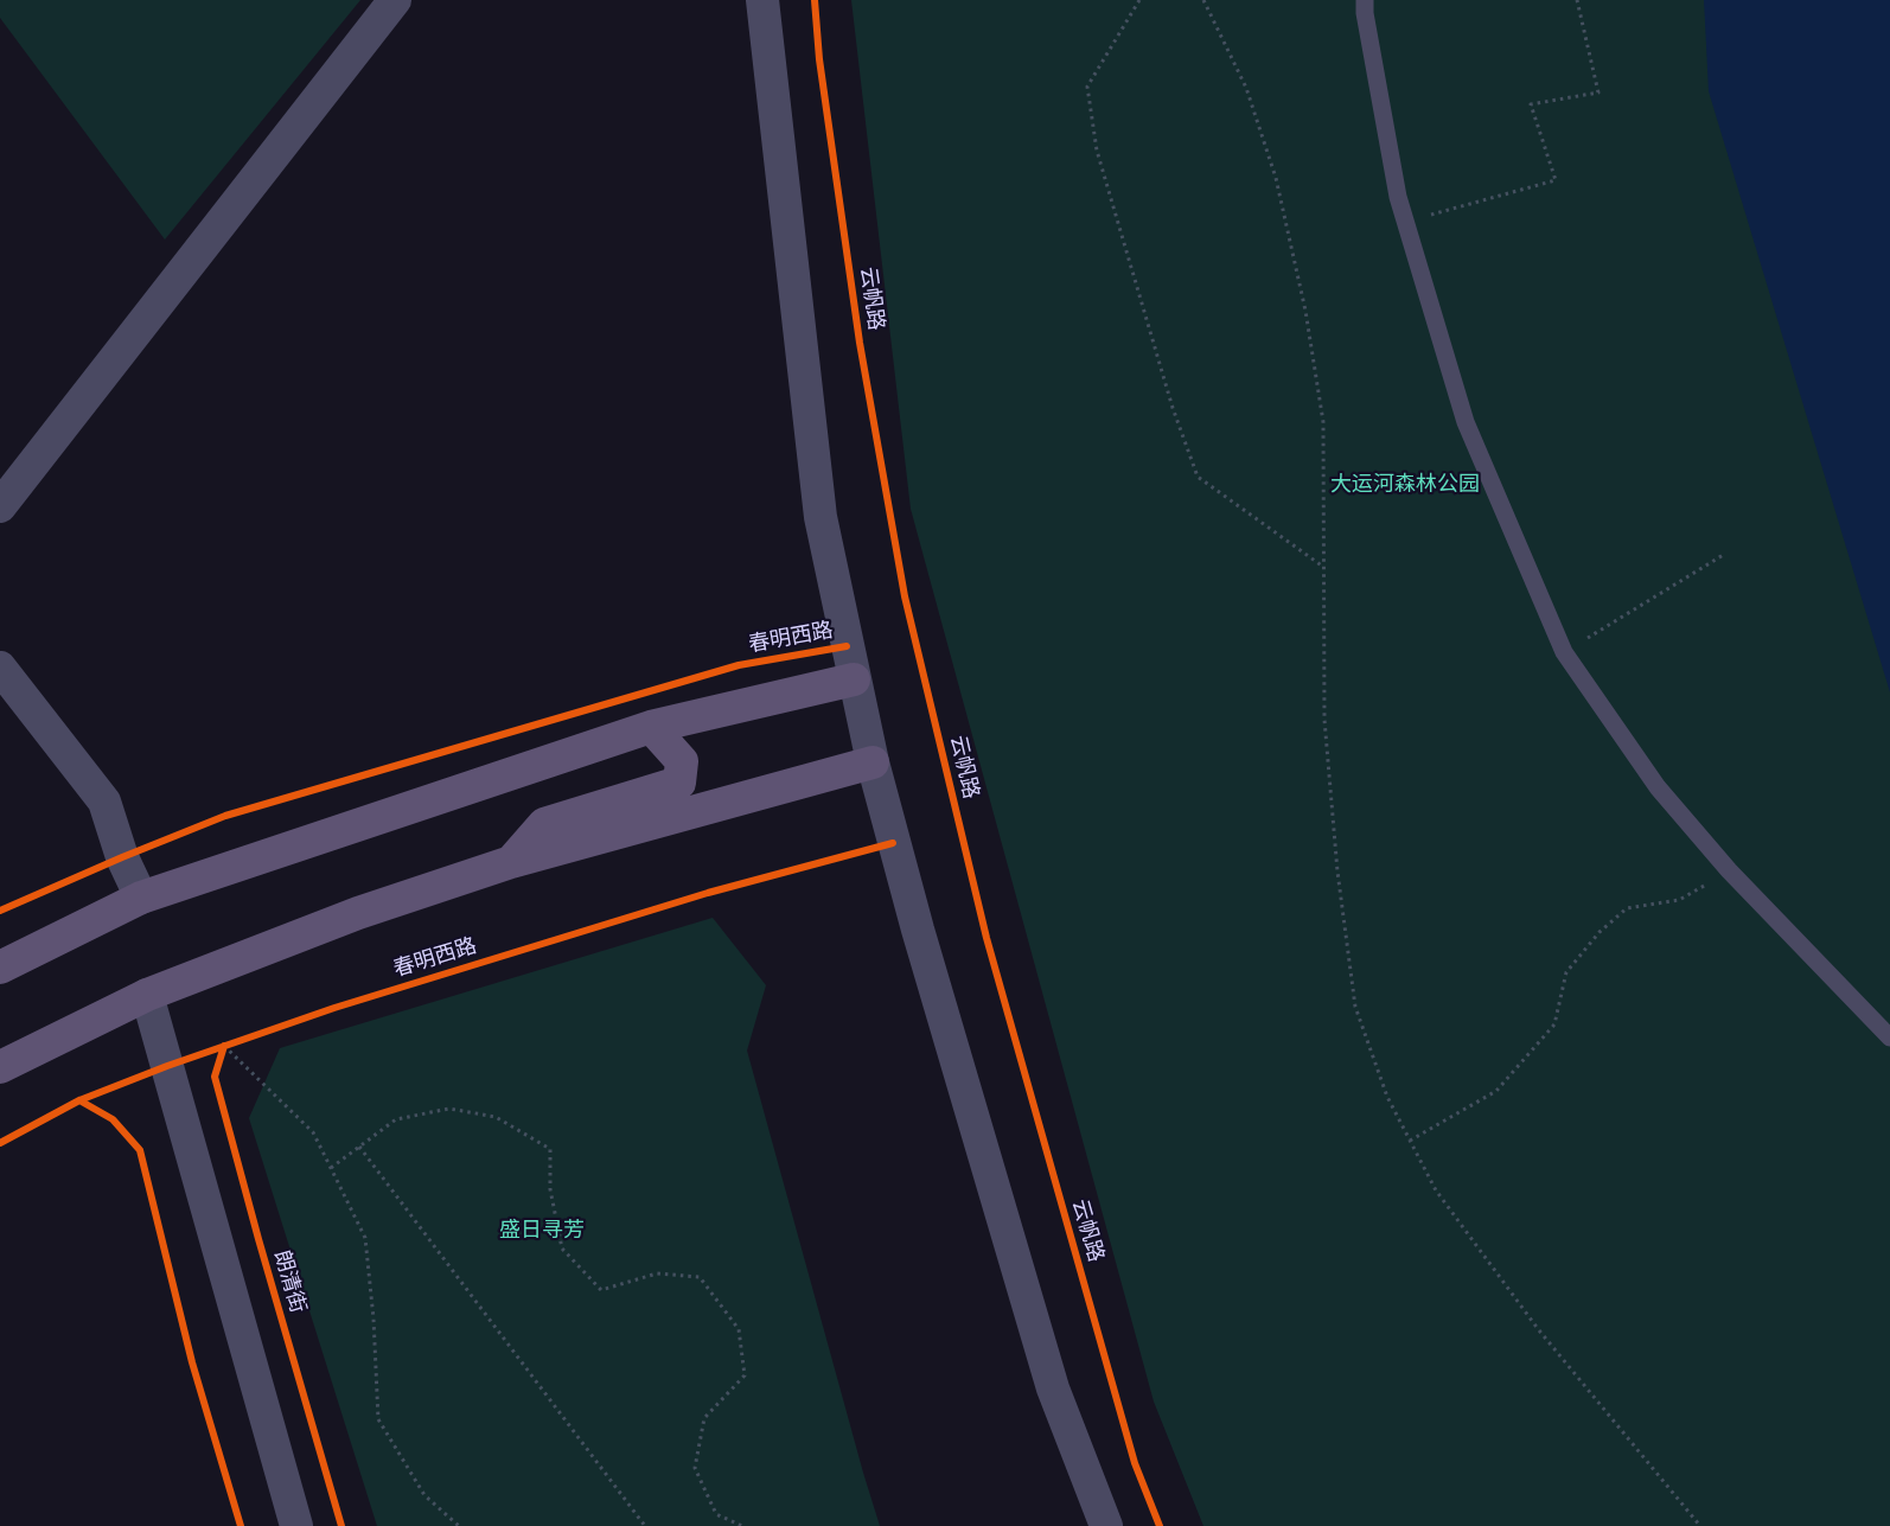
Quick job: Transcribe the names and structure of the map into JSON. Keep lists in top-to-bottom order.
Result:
{
  "streets": {
    "cycle path": ["云帆路", "春明西路", "朗清街"]
  },
  "parks": ["大运河森林公园", "盛日寻芳"]
}
